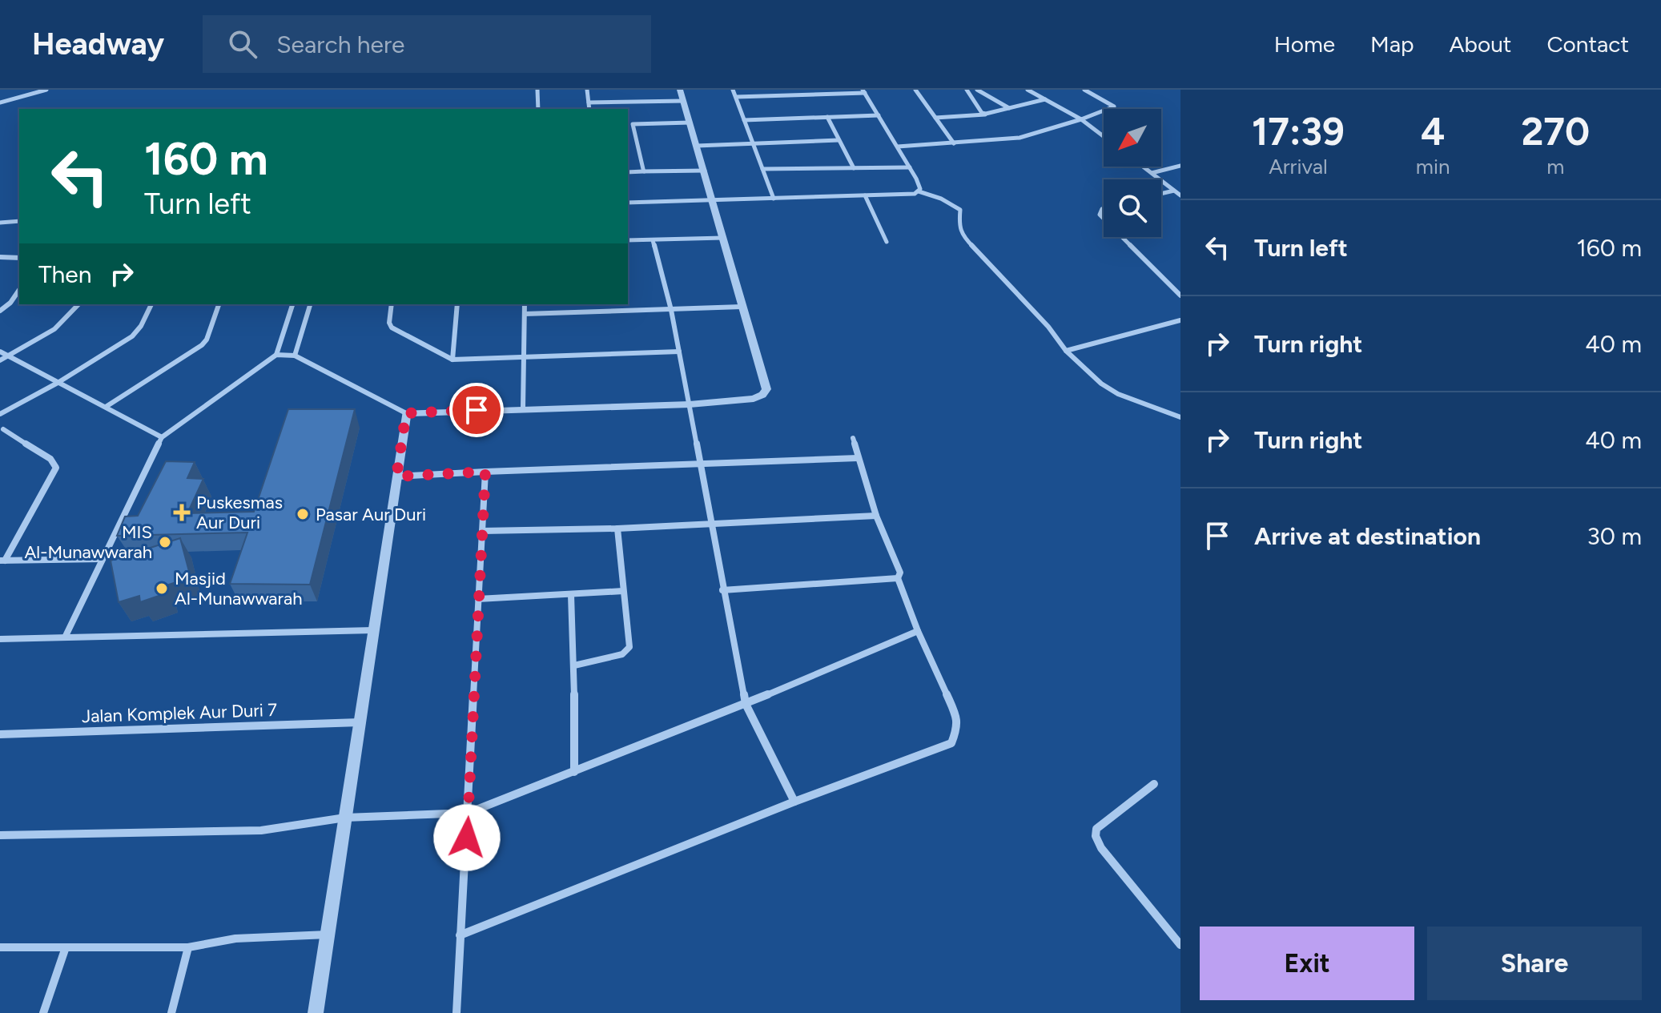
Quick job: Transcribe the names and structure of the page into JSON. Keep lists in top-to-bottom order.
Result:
{
  "streets": {
    "street": ["Jalan Komplek Aur Duri 7"]
  },
  "places": {
    "health": ["Puskesmas Aur Duri"],
    "other": ["Pasar Aur Duri", "MIS Al-Munawwarah", "Masjid Al-Munawwarah"]
  },
  "north": "bottom left",
  "page": {
    "header": "Headway",
    "search": "Search here",
    "nav": [
      "Home",
      "Map",
      "About",
      "Contact"
    ],
    "eta": [
      "17:39",
      "Arrival",
      "4",
      "min",
      "270",
      "m"
    ],
    "turn": ["160 m", "Turn left"],
    "list": [
      {
        "name": "Turn left",
        "value": "160 m"
      },
      {
        "name": "Turn right",
        "value": "40 m"
      },
      {
        "name": "Turn right",
        "value": "40 m"
      },
      {
        "name": "Arrive at destination",
        "value": "30 m"
      }
    ],
    "then": "Then",
    "buttons": ["Exit", "Share"]
  }
}
